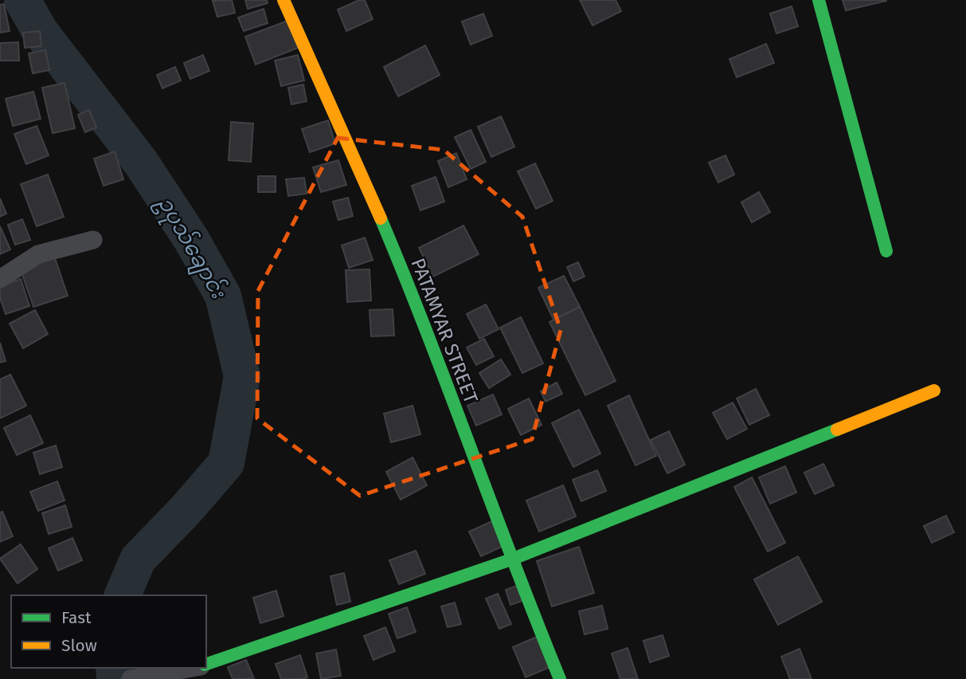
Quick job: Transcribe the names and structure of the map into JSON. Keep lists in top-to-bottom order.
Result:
{
  "streets": {
    "street": ["PATAMYAR STREET"]
  },
  "water": ["ဥပုသ်ချောင်း"],
  "legend": ["Fast", "Slow"]
}
